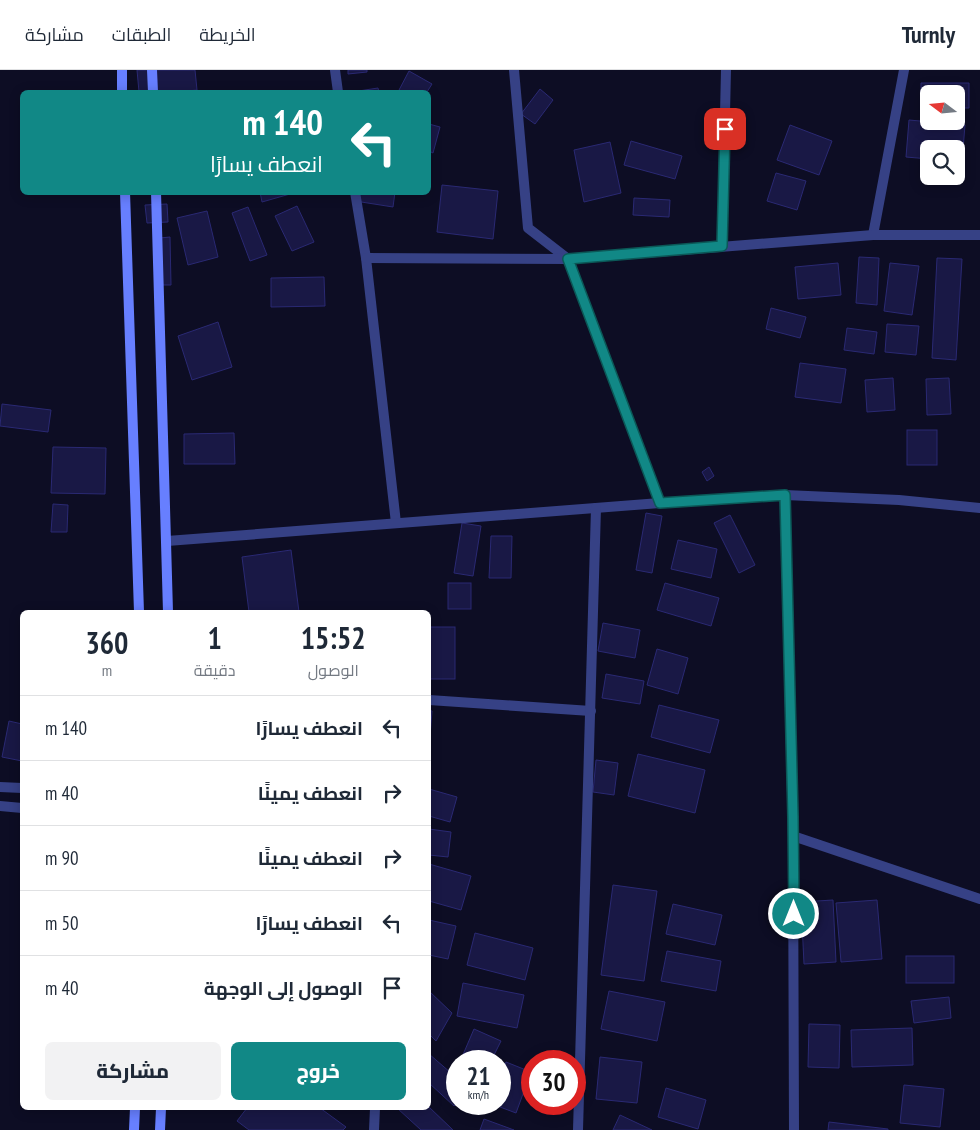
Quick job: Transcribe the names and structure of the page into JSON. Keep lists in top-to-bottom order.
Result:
{
  "north": "left",
  "page": {
    "header": "Turnly",
    "nav": ["الخريطة", "الطبقات", "مشاركة"],
    "turn": ["140 m", "انعطف يسارًا"],
    "eta": [
      "15:52",
      "الوصول",
      "1",
      "دقيقة",
      "360",
      "m"
    ],
    "list": [
      {
        "name": "انعطف يسارًا",
        "value": "140 m"
      },
      {
        "name": "انعطف يمينًا",
        "value": "40 m"
      },
      {
        "name": "انعطف يمينًا",
        "value": "90 m"
      },
      {
        "name": "انعطف يسارًا",
        "value": "50 m"
      },
      {
        "name": "الوصول إلى الوجهة",
        "value": "40 m"
      }
    ],
    "buttons": ["خروج", "مشاركة"],
    "speed": "21 km/h",
    "limit": "30"
  }
}
